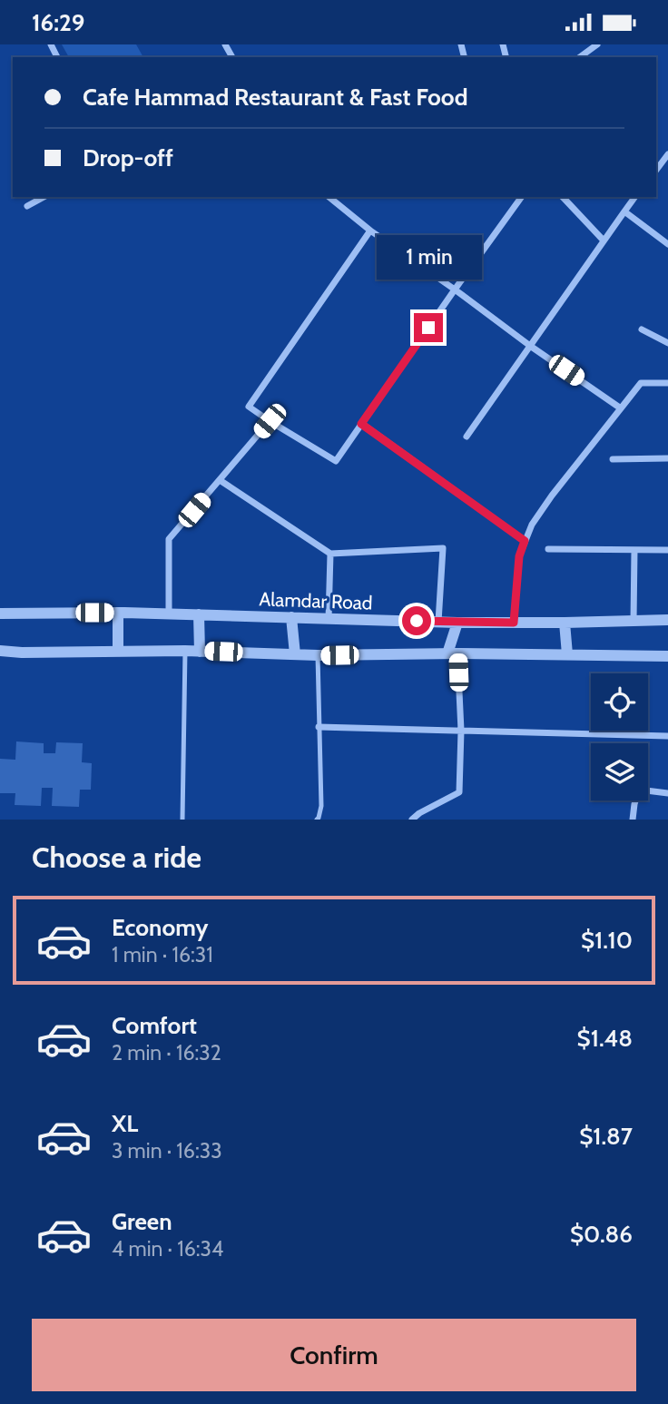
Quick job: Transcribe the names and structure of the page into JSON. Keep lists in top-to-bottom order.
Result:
{
  "streets": {
    "street": ["Alamdar Road"]
  },
  "page": {
    "status": "16:29",
    "banner": ["Cafe Hammad Restaurant & Fast Food", "Drop-off"],
    "bubble": "1 min",
    "heading": "Choose a ride",
    "list": [
      {
        "name": "Economy",
        "note": "1 min · 16:31",
        "value": "$1.10"
      },
      {
        "name": "Comfort",
        "note": "2 min · 16:32",
        "value": "$1.48"
      },
      {
        "name": "XL",
        "note": "3 min · 16:33",
        "value": "$1.87"
      },
      {
        "name": "Green",
        "note": "4 min · 16:34",
        "value": "$0.86"
      }
    ],
    "buttons": "Confirm"
  }
}
